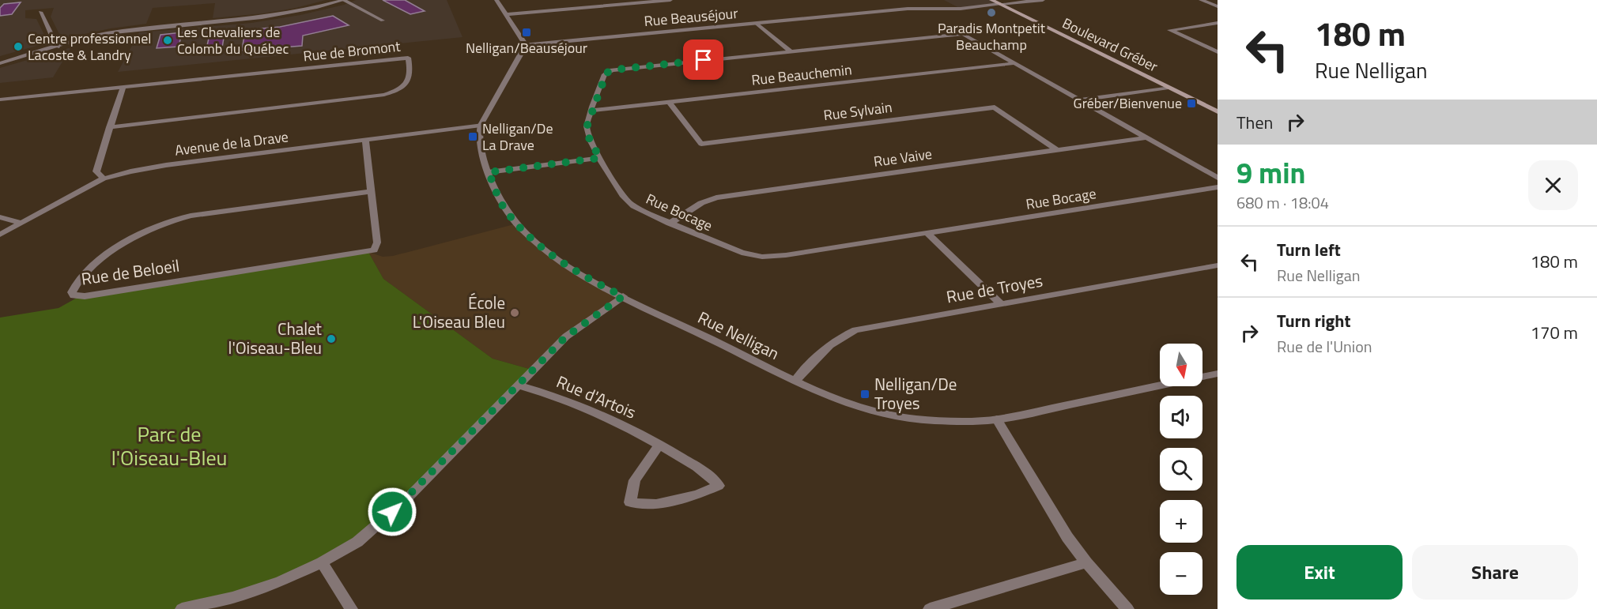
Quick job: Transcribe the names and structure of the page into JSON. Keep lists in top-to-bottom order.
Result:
{
  "streets": {
    "main road": ["Boulevard Gréber"],
    "street": [
      "Rue Beauséjour",
      "Rue de Bromont",
      "Rue Beauchemin",
      "Rue Sylvain",
      "Avenue de la Drave",
      "Rue Vaive",
      "Rue Bocage",
      "Rue de Beloeil",
      "Rue de Troyes",
      "Rue Nelligan",
      "Rue d'Artois"
    ]
  },
  "crossings": [
    ["Rue Beauséjour", "Boulevard Gréber"],
    ["Rue Beauchemin", "Rue Sylvain"],
    ["Rue Beauchemin", "Rue Bocage"],
    ["Rue Sylvain", "Rue Vaive"],
    ["Avenue de la Drave", "Rue de Beloeil"],
    ["Avenue de la Drave", "Rue Nelligan"],
    ["Rue Vaive", "Rue Bocage"],
    ["Rue de Troyes", "Rue Nelligan"]
  ],
  "parks": ["Parc de l'Oiseau-Bleu"],
  "places": {
    "other": [
      "Paradis Montpetit Beauchamp",
      "Les Chevaliers de Colomb du Québec",
      "Centre professionnel Lacoste & Landry",
      "École L'Oiseau Bleu",
      "Chalet l'Oiseau-Bleu"
    ],
    "transit": [
      "Nelligan/Beauséjour",
      "Gréber/Bienvenue",
      "Nelligan/De La Drave",
      "Nelligan/De Troyes"
    ]
  },
  "north": "bottom",
  "page": {
    "turn": ["180 m", "Rue Nelligan"],
    "then": "Then",
    "heading": ["9 min", "680 m · 18:04"],
    "list": [
      {
        "name": "Turn left",
        "note": "Rue Nelligan",
        "value": "180 m"
      },
      {
        "name": "Turn right",
        "note": "Rue de l'Union",
        "value": "170 m"
      }
    ],
    "map_buttons": ["+", "−"],
    "buttons": ["Exit", "Share"]
  }
}
